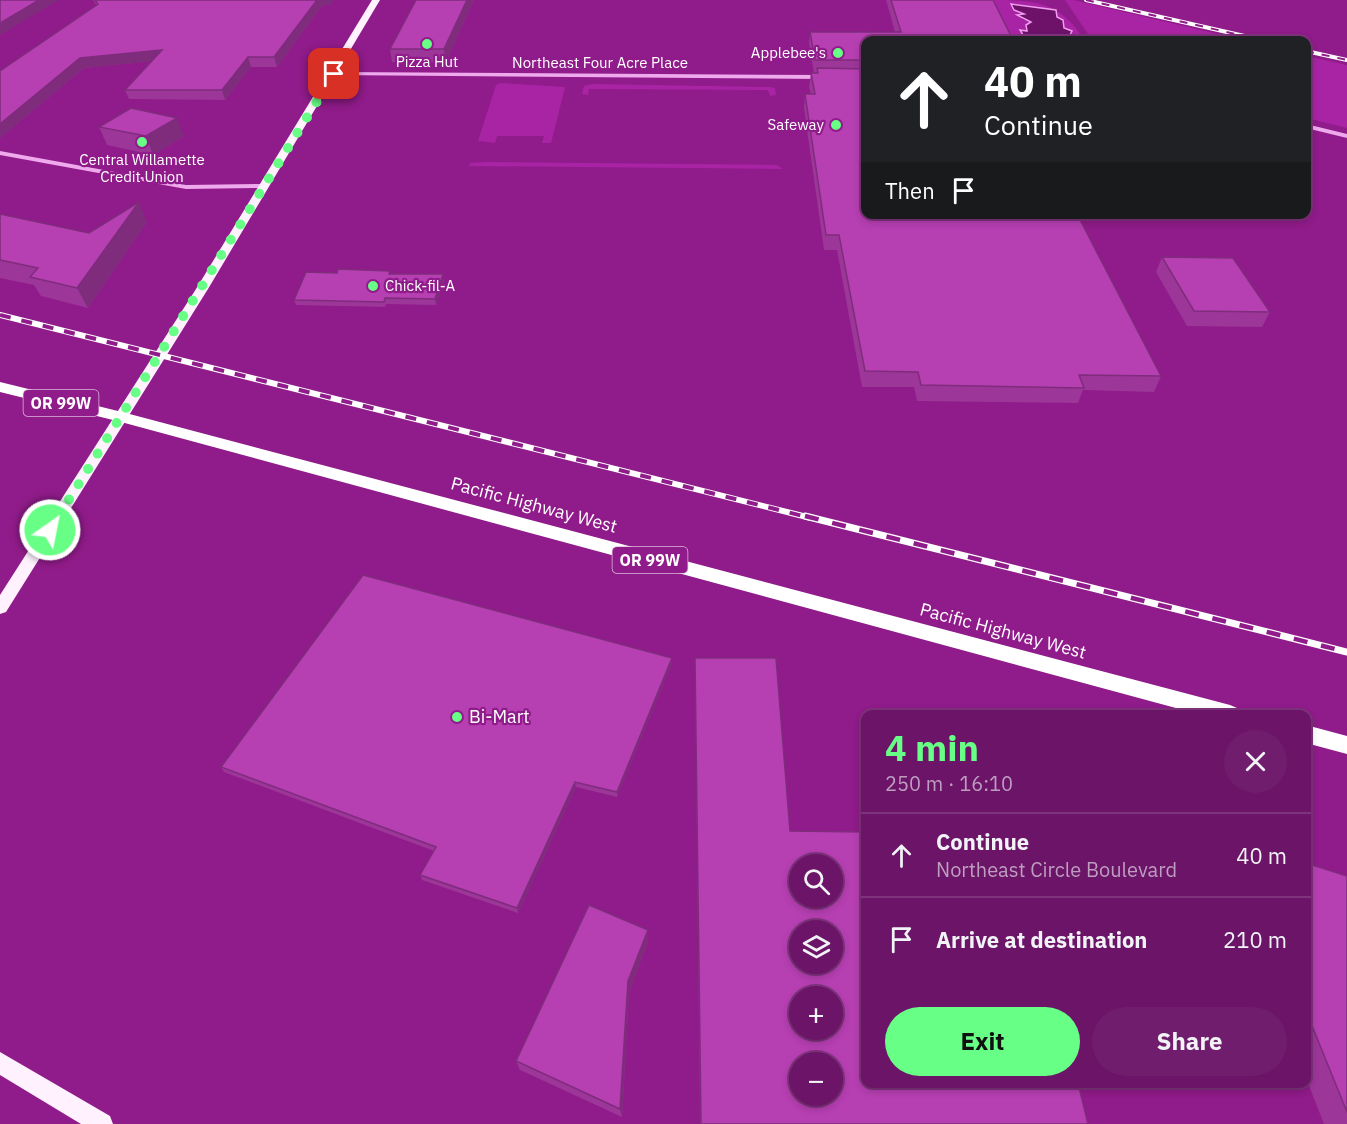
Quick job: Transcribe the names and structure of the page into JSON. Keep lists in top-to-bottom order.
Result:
{
  "streets": {
    "highway": ["OR 99W", "Pacific Highway West"],
    "street": ["Northeast Four Acre Place"]
  },
  "places": [
    "Pizza Hut",
    "Applebee's",
    "Safeway",
    "Central Willamette Credit Union",
    "Chick-fil-A",
    "Bi-Mart"
  ],
  "page": {
    "turn": ["40 m", "Continue"],
    "then": "Then",
    "heading": ["4 min", "250 m · 16:10"],
    "list": [
      {
        "name": "Continue",
        "note": "Northeast Circle Boulevard",
        "value": "40 m"
      },
      {
        "name": "Arrive at destination",
        "value": "210 m"
      }
    ],
    "map_buttons": ["+", "−"],
    "buttons": ["Exit", "Share"]
  }
}
